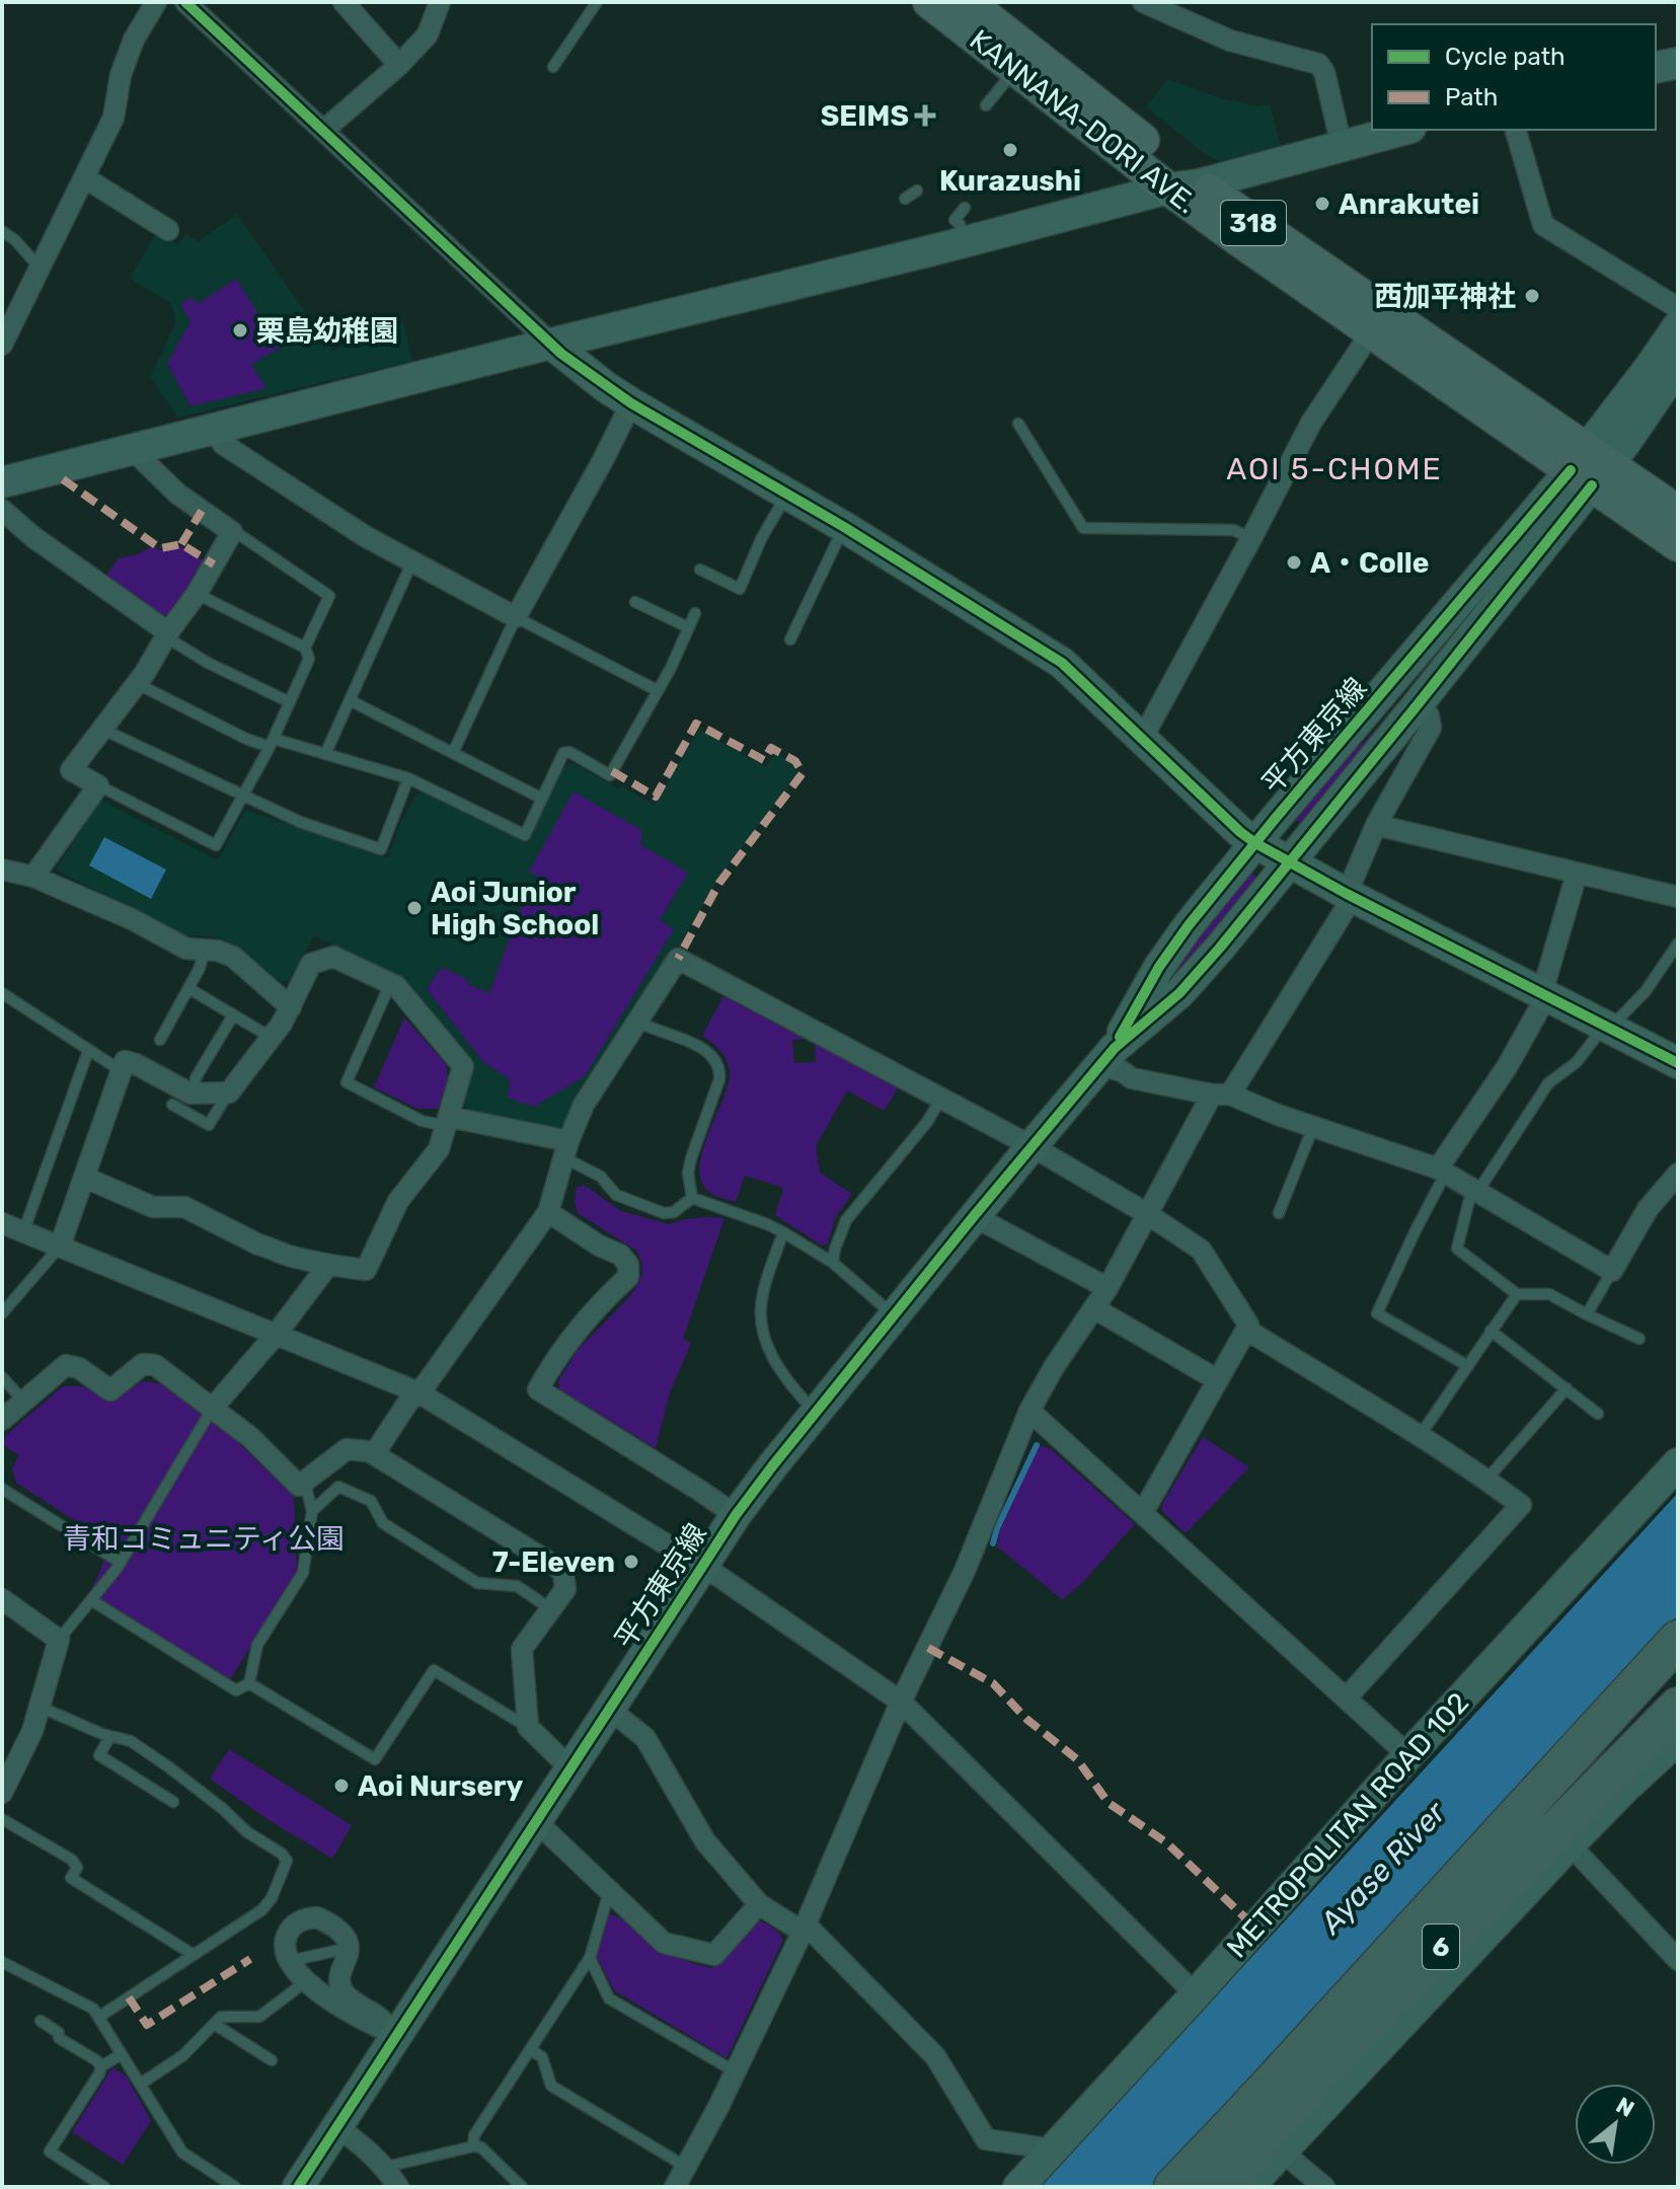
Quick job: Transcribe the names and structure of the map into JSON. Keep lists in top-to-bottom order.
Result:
{
  "streets": {
    "highway": ["6"],
    "main road": [
      "KANNANA-DORI AVE.",
      "318",
      "平方東京線",
      "METROPOLITAN ROAD 102"
    ]
  },
  "crossings": [
    ["KANNANA-DORI AVE.", "平方東京線"]
  ],
  "districts": ["AOI 5-CHOME"],
  "water": ["Ayase River"],
  "parks": ["青和コミュニティ公園"],
  "places": {
    "health": ["SEIMS"],
    "other": [
      "Kurazushi",
      "Anrakutei",
      "西加平神社",
      "栗島幼稚園",
      "A・Colle",
      "Aoi Junior High School",
      "7-Eleven",
      "Aoi Nursery"
    ]
  },
  "legend": ["Cycle path", "Path"],
  "north": "top right"
}
